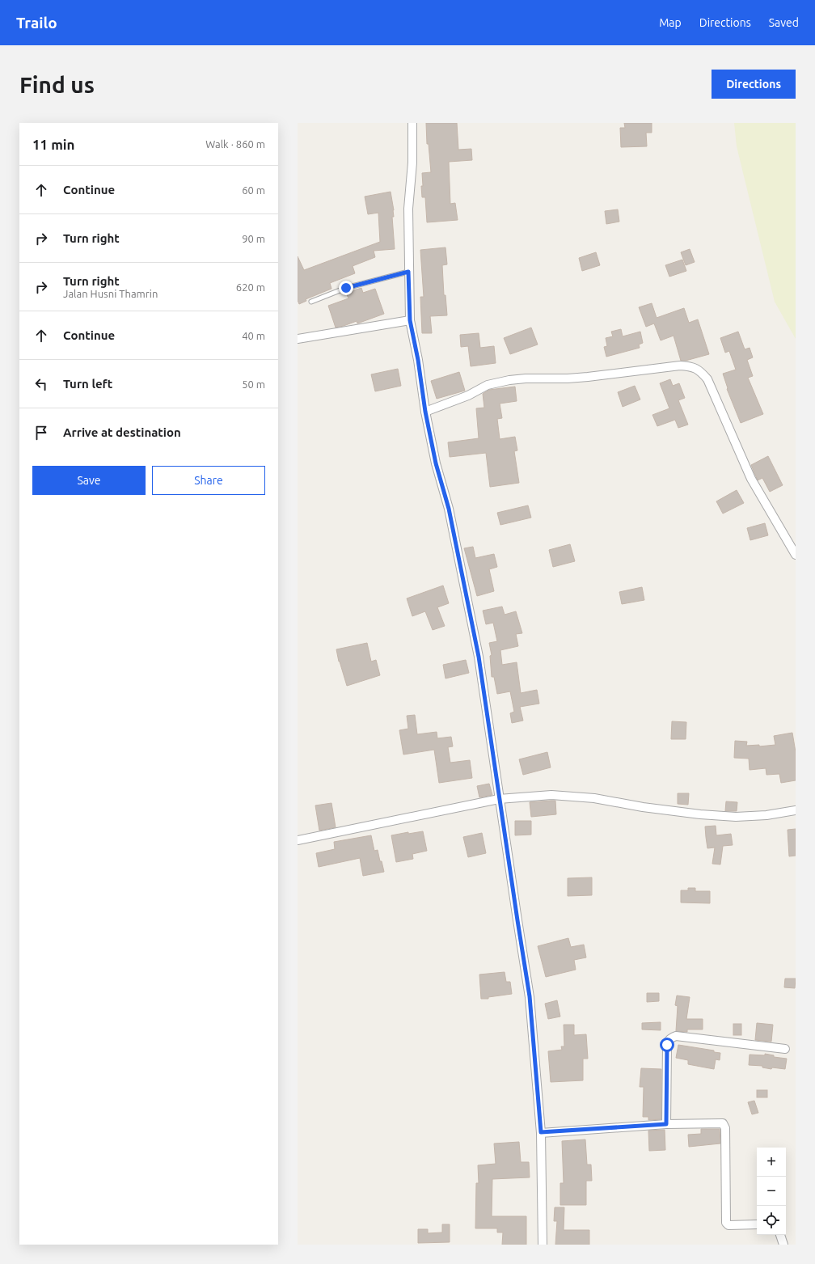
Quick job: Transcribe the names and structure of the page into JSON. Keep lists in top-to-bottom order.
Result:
{
  "page": {
    "header": "Trailo",
    "nav": ["Map", "Directions", "Saved"],
    "buttons": [
      "Directions",
      ["Save", "Share"]
    ],
    "title": "Find us",
    "heading": ["11 min", "Walk · 860 m"],
    "list": [
      ["Continue", "60 m"],
      ["Turn right", "90 m"],
      ["Turn right", "Jalan Husni Thamrin", "620 m"],
      ["Continue", "40 m"],
      ["Turn left", "50 m"],
      "Arrive at destination"
    ],
    "map_buttons": ["+", "−"]
  }
}
